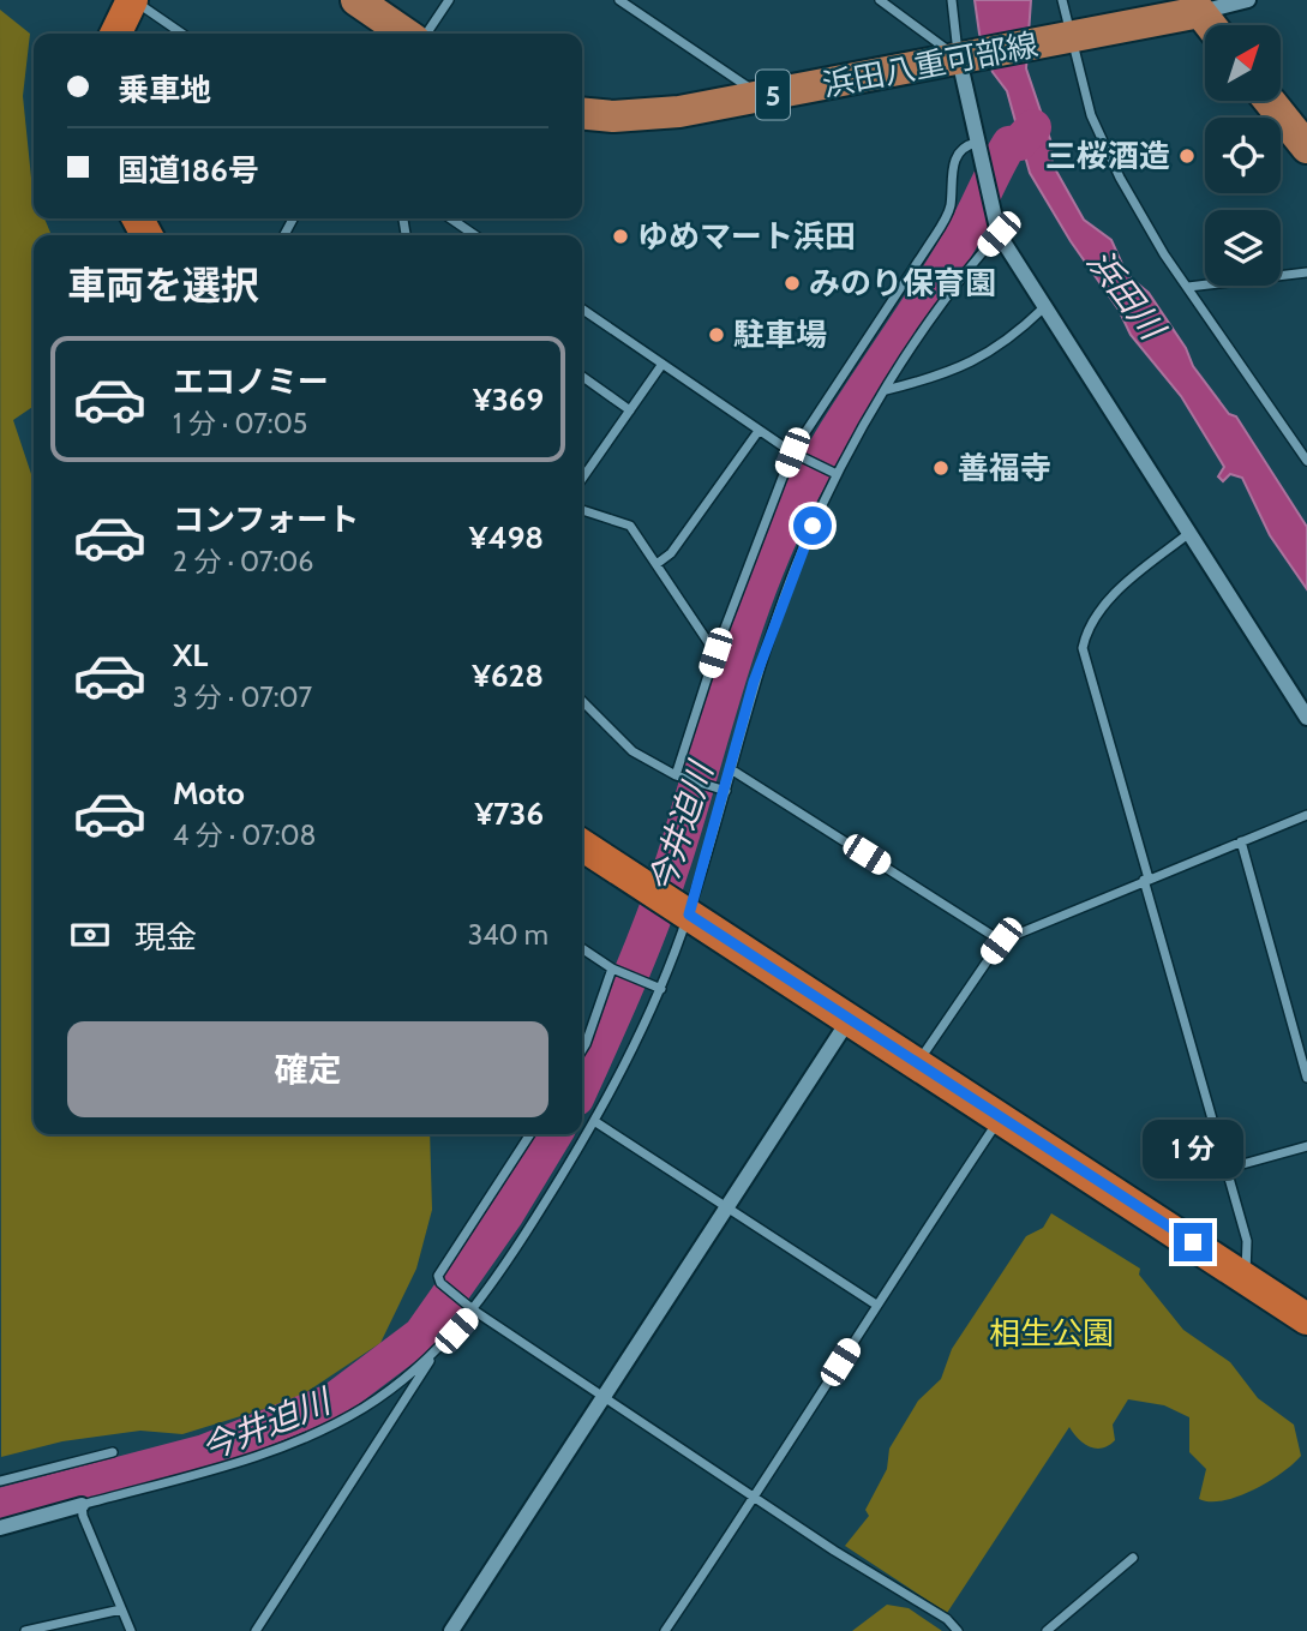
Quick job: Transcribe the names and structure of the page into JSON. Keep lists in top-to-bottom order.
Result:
{
  "streets": {
    "main road": ["浜田八重可部線", "5"]
  },
  "water": ["浜田川", "今井迫川"],
  "parks": ["相生公園"],
  "places": [
    "三桜酒造",
    "ゆめマート浜田",
    "みのり保育園",
    "駐車場",
    "善福寺"
  ],
  "north": "top right",
  "page": {
    "banner": ["乗車地", "国道186号"],
    "heading": "車両を選択",
    "list": [
      {
        "name": "エコノミー",
        "note": "1 分 · 07:05",
        "value": "¥369"
      },
      {
        "name": "コンフォート",
        "note": "2 分 · 07:06",
        "value": "¥498"
      },
      {
        "name": "XL",
        "note": "3 分 · 07:07",
        "value": "¥628"
      },
      {
        "name": "Moto",
        "note": "4 分 · 07:08",
        "value": "¥736"
      }
    ],
    "pay": ["現金", "340 m"],
    "buttons": "確定",
    "bubble": "1 分"
  }
}
